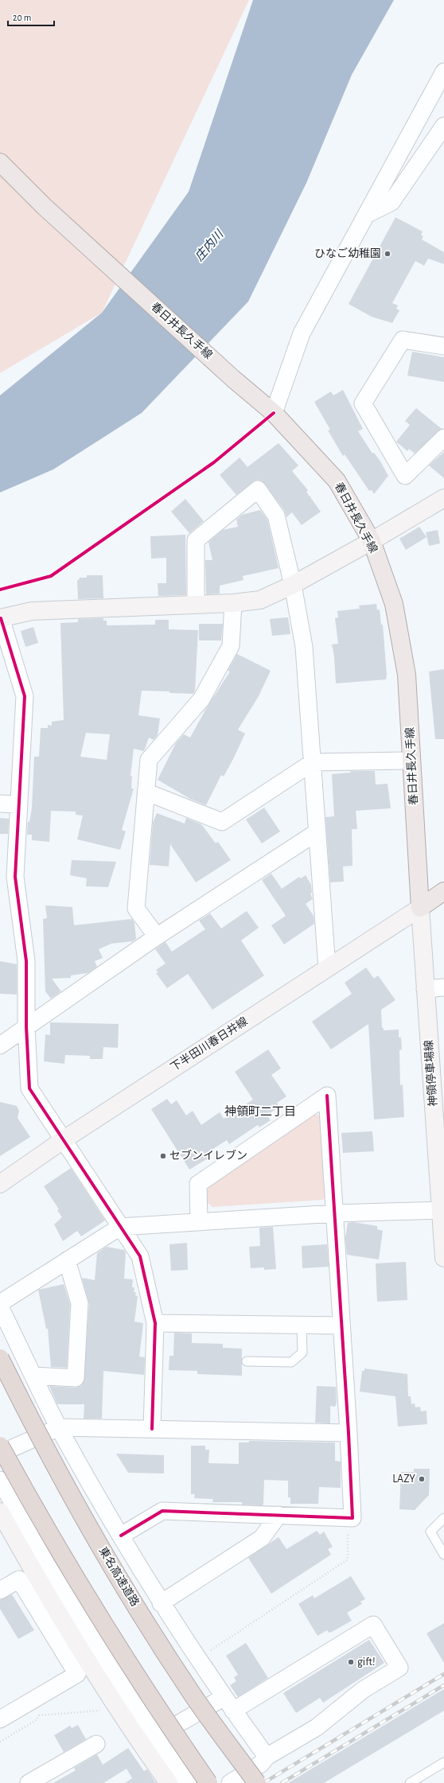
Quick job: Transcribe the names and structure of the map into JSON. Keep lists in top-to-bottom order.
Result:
{
  "streets": {
    "highway": ["東名高速道路"],
    "main road": ["春日井長久手線", "下半田川春日井線", "神領停車場線"]
  },
  "crossings": [
    ["春日井長久手線", "下半田川春日井線"],
    ["春日井長久手線", "神領停車場線"],
    ["下半田川春日井線", "神領停車場線"]
  ],
  "districts": ["神領町二丁目"],
  "water": ["庄内川"],
  "places": [
    "ひなご幼稚園",
    "セブンイレブン",
    "LAZY",
    "gift!"
  ],
  "scale_bar": "20 m"
}
